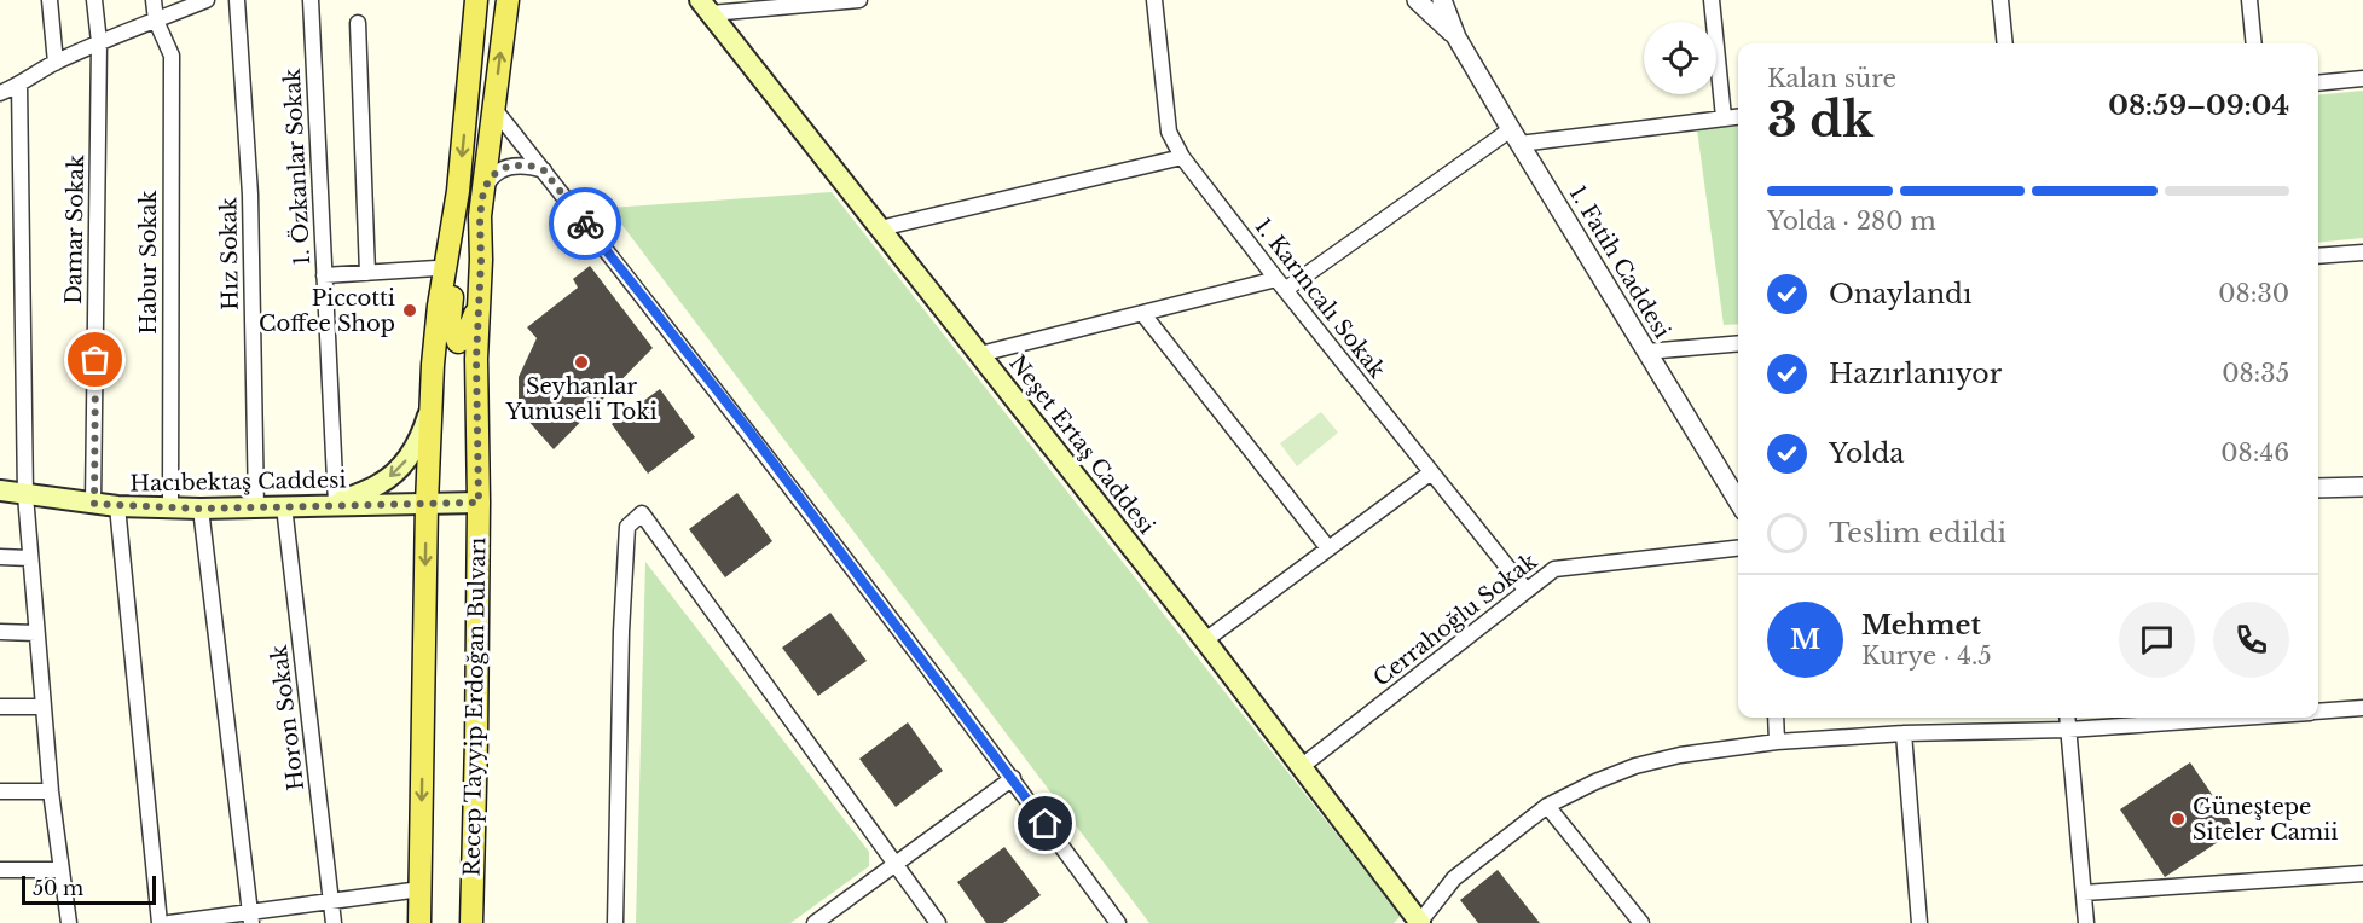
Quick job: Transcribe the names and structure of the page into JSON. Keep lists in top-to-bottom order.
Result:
{
  "streets": {
    "main road": ["Neşet Ertaş Caddesi", "Hacıbektaş Caddesi", "Recep Tayyip Erdoğan Bulvarı"],
    "street": [
      "1. Özkanlar Sokak",
      "Damar Sokak",
      "Hız Sokak",
      "Habur Sokak",
      "1. Fatih Caddesi",
      "1. Karıncalı Sokak",
      "Cerrahoğlu Sokak",
      "Horon Sokak"
    ]
  },
  "crossings": [
    ["1. Özkanlar Sokak", "Hacıbektaş Caddesi"],
    ["Damar Sokak", "Hacıbektaş Caddesi"],
    ["Hız Sokak", "Hacıbektaş Caddesi"],
    ["Habur Sokak", "Hacıbektaş Caddesi"],
    ["1. Karıncalı Sokak", "Cerrahoğlu Sokak"],
    ["Neşet Ertaş Caddesi", "Cerrahoğlu Sokak"],
    ["Hacıbektaş Caddesi", "Recep Tayyip Erdoğan Bulvarı"],
    ["Hacıbektaş Caddesi", "Horon Sokak"]
  ],
  "places": ["Piccotti Coffee Shop", "Seyhanlar Yunuseli Toki", "Güneştepe Siteler Camii"],
  "scale_bar": "50 m",
  "page": {
    "heading": ["3 dk", "Kalan süre", "08:59–09:04"],
    "panel": ["Mehmet", "Kurye · 4.5"],
    "bar": "Yolda · 280 m",
    "list": [
      ["Onaylandı", "08:30"],
      ["Hazırlanıyor", "08:35"],
      ["Yolda", "08:46"],
      "Teslim edildi"
    ],
    "round": "M",
    "scale": "50 m"
  }
}
